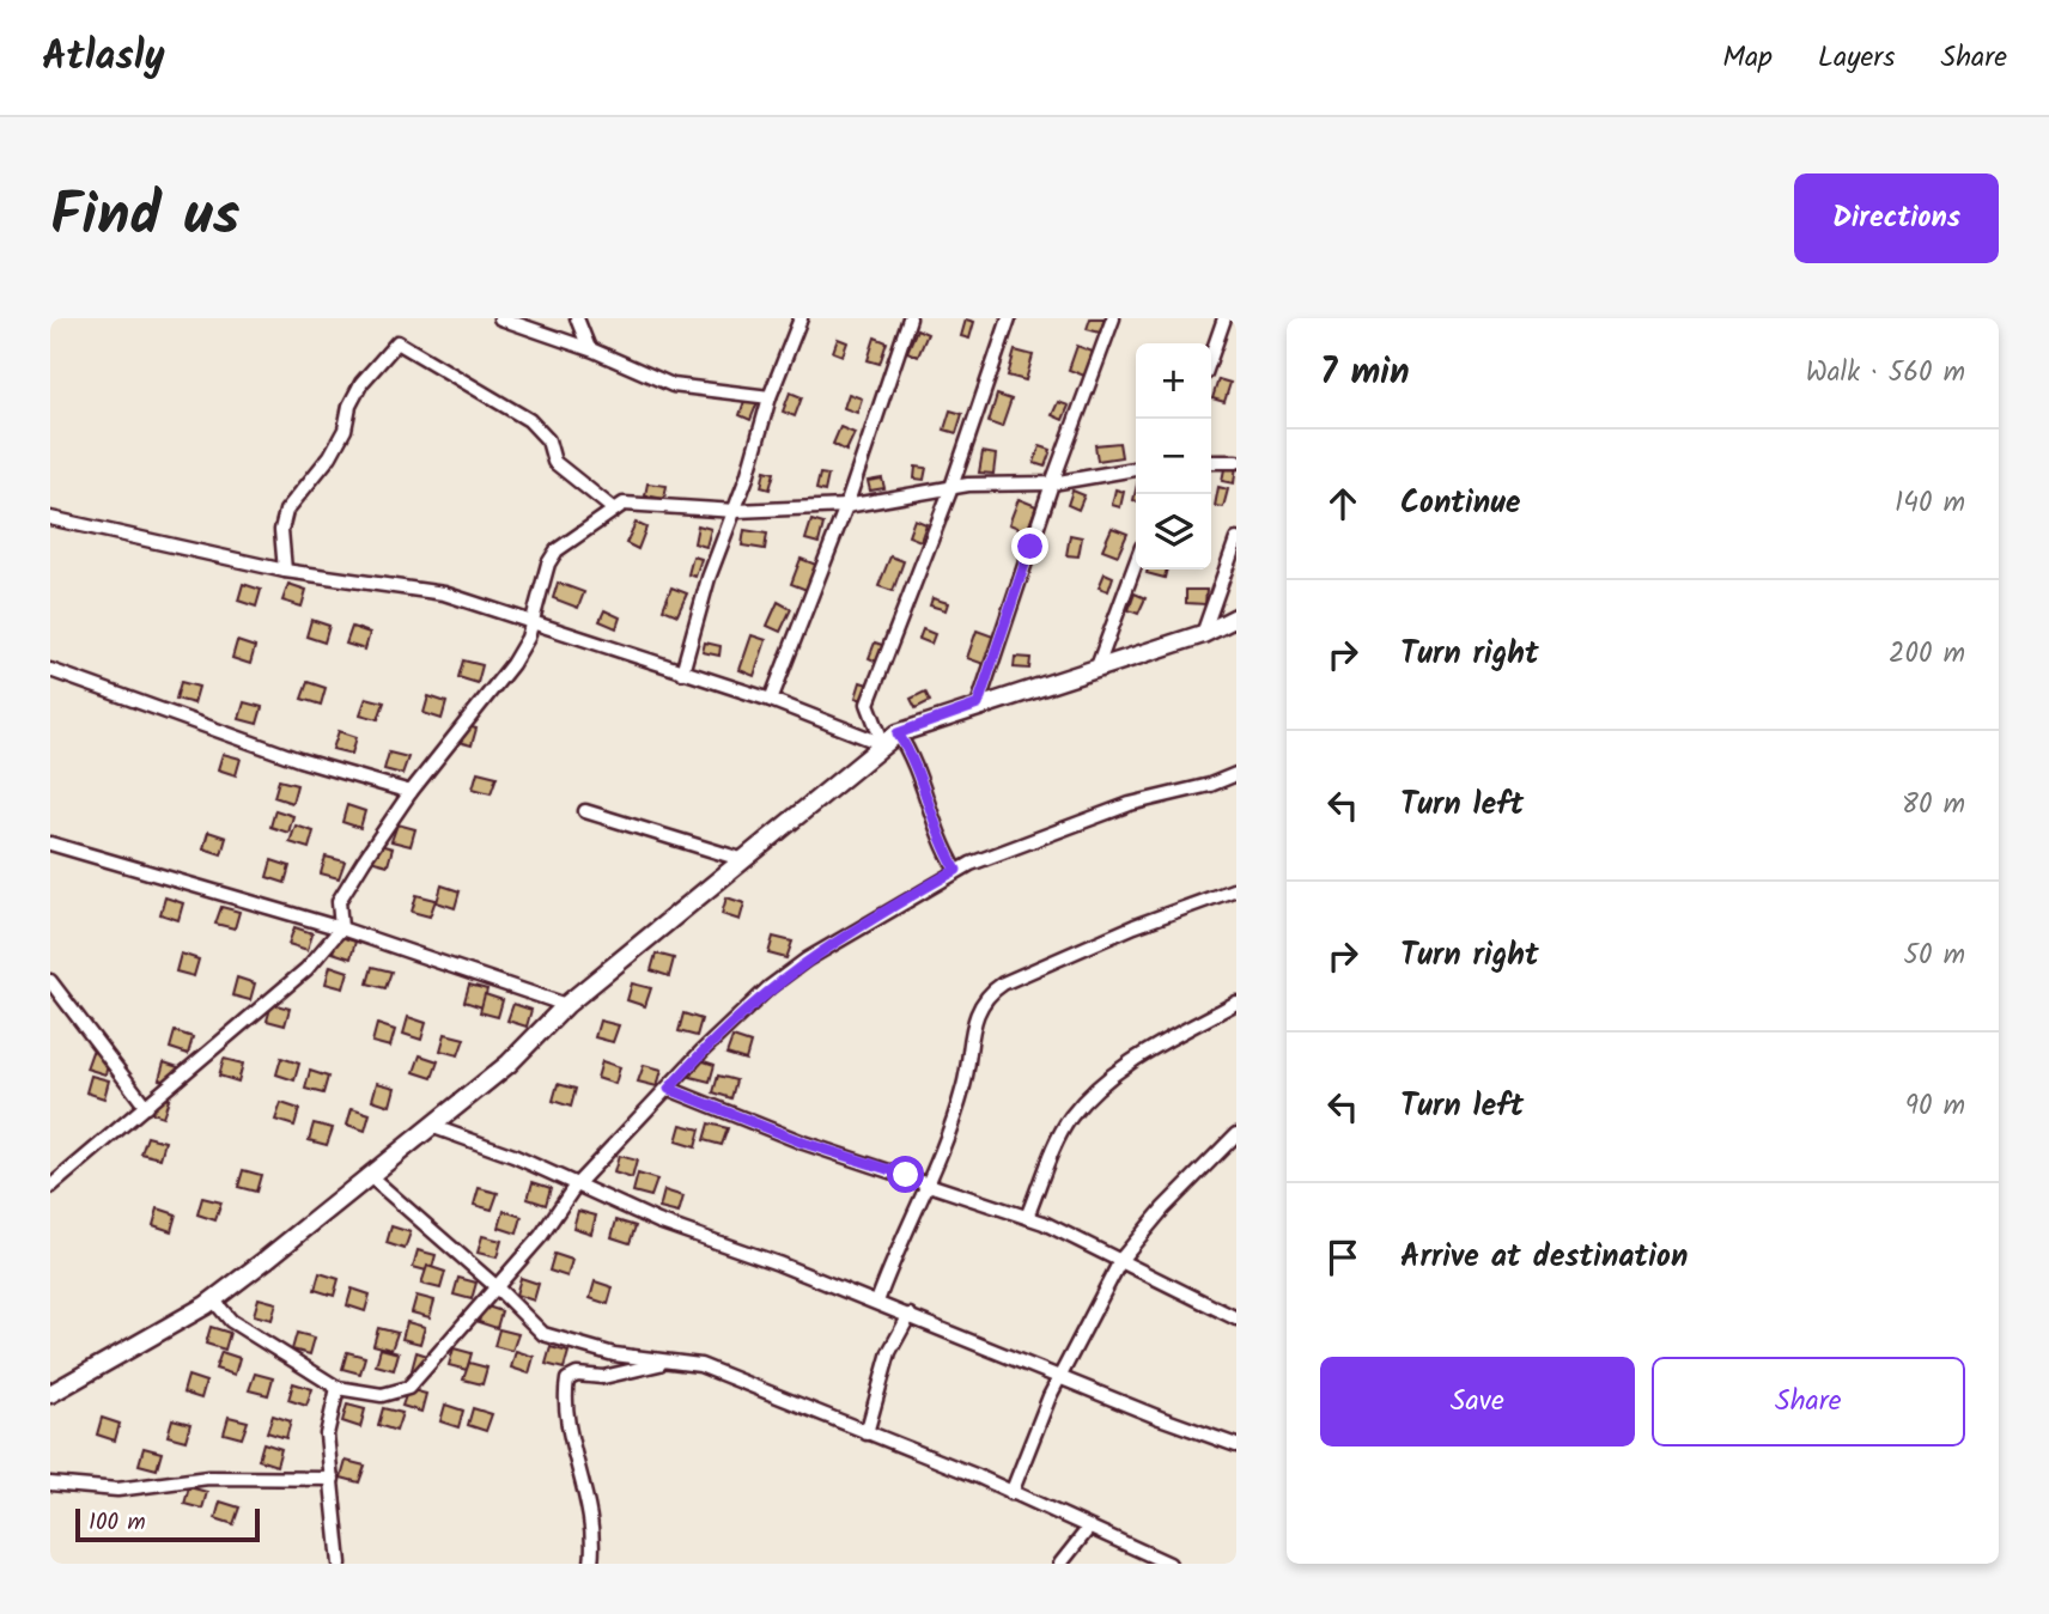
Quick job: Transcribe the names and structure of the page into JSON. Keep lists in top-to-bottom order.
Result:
{
  "scale_bar": "100 m",
  "page": {
    "header": "Atlasly",
    "nav": ["Map", "Layers", "Share"],
    "title": "Find us",
    "buttons": [
      "Directions",
      ["Save", "Share"]
    ],
    "heading": ["7 min", "Walk · 560 m"],
    "map_buttons": ["+", "−"],
    "list": [
      ["Continue", "140 m"],
      ["Turn right", "200 m"],
      ["Turn left", "80 m"],
      ["Turn right", "50 m"],
      ["Turn left", "90 m"],
      "Arrive at destination"
    ],
    "scale": "100 m"
  }
}
